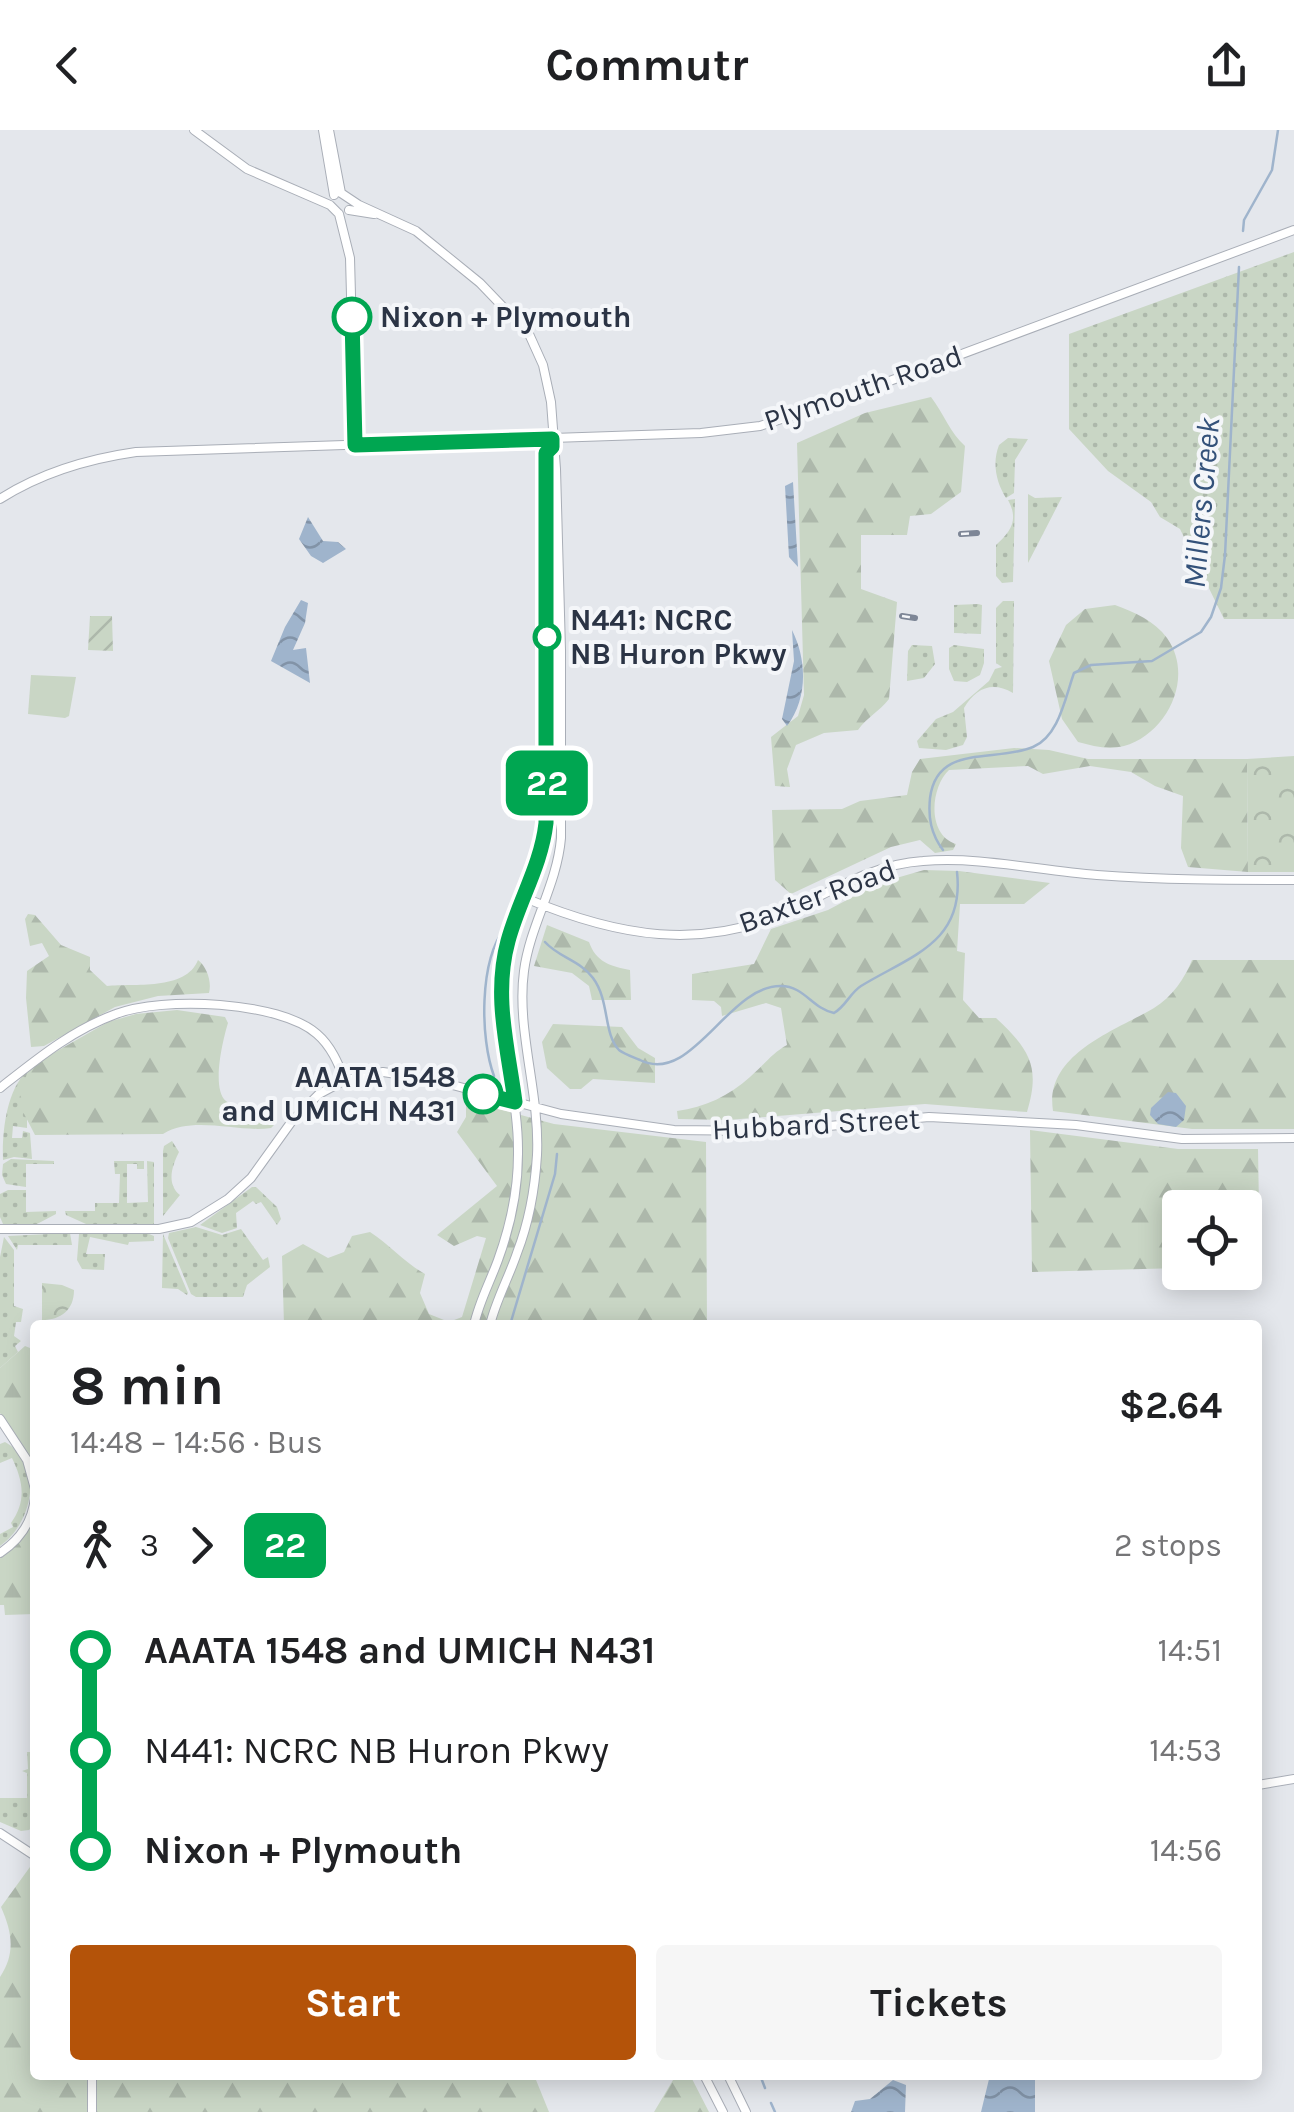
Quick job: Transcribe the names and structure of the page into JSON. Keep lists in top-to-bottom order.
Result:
{
  "streets": {
    "main road": ["Plymouth Road", "Baxter Road", "Hubbard Street"]
  },
  "water": ["Millers Creek"],
  "places": ["Nixon + Plymouth", "N441: NCRC NB Huron Pkwy", "AAATA 1548 and UMICH N431"],
  "lines": ["bus line 22"],
  "page": {
    "header": "Commutr",
    "on_map": "22",
    "heading": ["8 min", "14:48 – 14:56 · Bus", "$2.64"],
    "legs": ["3", "22", "2 stops"],
    "list": [
      {
        "name": "AAATA 1548 and UMICH N431",
        "value": "14:51"
      },
      {
        "name": "N441: NCRC NB Huron Pkwy",
        "value": "14:53"
      },
      {
        "name": "Nixon + Plymouth",
        "value": "14:56"
      }
    ],
    "buttons": ["Start", "Tickets"]
  }
}
